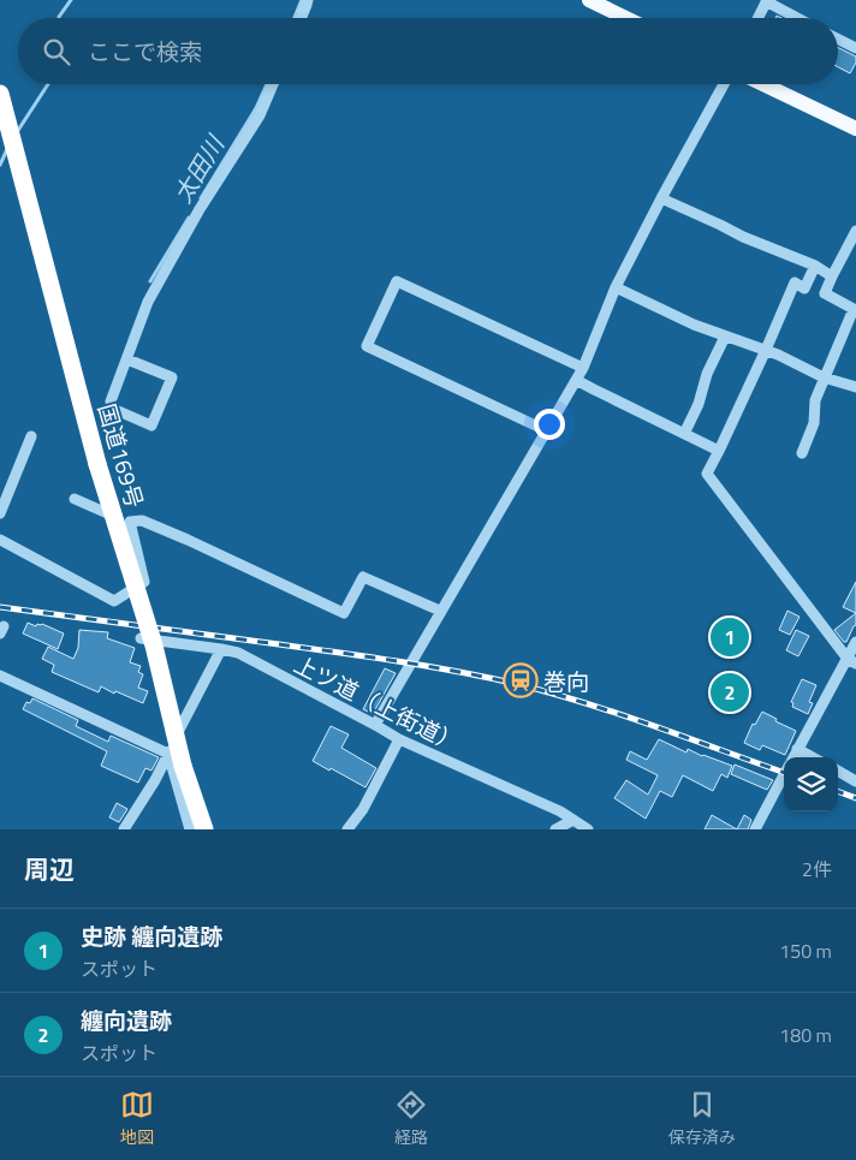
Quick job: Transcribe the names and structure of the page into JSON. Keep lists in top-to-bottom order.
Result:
{
  "streets": {
    "highway": ["国道169号"],
    "street": ["上ツ道（上街道）"]
  },
  "water": ["太田川"],
  "places": {
    "station": ["巻向"]
  },
  "page": {
    "search": "ここで検索",
    "pins": ["1", "2"],
    "heading": ["周辺", "2件"],
    "list": [
      {
        "mark": "1",
        "name": "史跡 纏向遺跡",
        "note": "スポット",
        "value": "150 m"
      },
      {
        "mark": "2",
        "name": "纏向遺跡",
        "note": "スポット",
        "value": "180 m"
      }
    ],
    "nav": ["地図", "経路", "保存済み"]
  }
}
